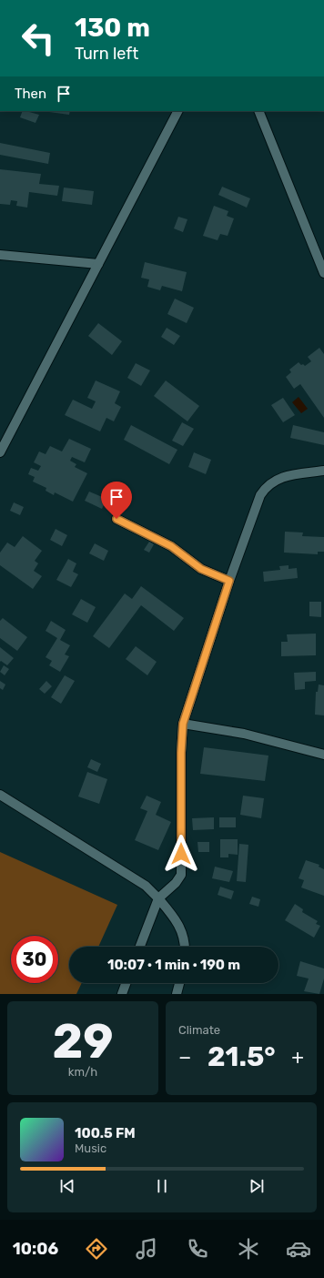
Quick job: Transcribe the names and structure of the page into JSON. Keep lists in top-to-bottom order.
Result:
{
  "page": {
    "turn": ["130 m", "Turn left"],
    "then": "Then",
    "limit": "30",
    "trip": "10:07 · 1 min · 190 m",
    "tile": [
      ["29", "km/h"],
      "Climate"
    ],
    "heat": ["−", "21.5°", "+"],
    "song": ["100.5 FM", "Music"],
    "tabs": "10:06"
  }
}
